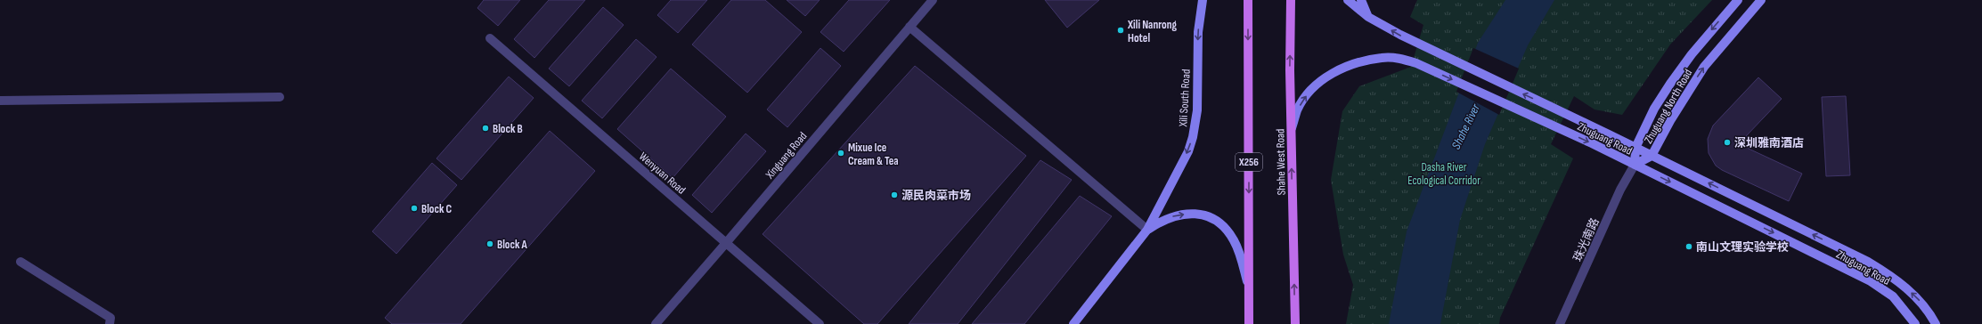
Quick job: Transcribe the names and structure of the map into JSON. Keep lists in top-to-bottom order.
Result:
{
  "streets": {
    "main road": [
      "Xili South Road",
      "Zhuguang North Road",
      "Zhuguang Road",
      "X256",
      "Shahe West Road"
    ],
    "street": ["Xinguang Road", "Wenyuan Road", "珠光南路"]
  },
  "crossings": [
    ["Xili South Road", "X256"],
    ["Zhuguang North Road", "Zhuguang Road"],
    ["Zhuguang North Road", "珠光南路"],
    ["Zhuguang Road", "Shahe West Road"],
    ["Zhuguang Road", "珠光南路"],
    ["Xinguang Road", "Wenyuan Road"]
  ],
  "water": ["Shahe River"],
  "parks": ["Dasha River Ecological Corridor"],
  "places": [
    "Xili Nanrong Hotel",
    "Block B",
    "深圳雅南酒店",
    "Mixue Ice Cream & Tea",
    "源民肉菜市场",
    "Block C",
    "Block A",
    "南山文理实验学校"
  ]
}
